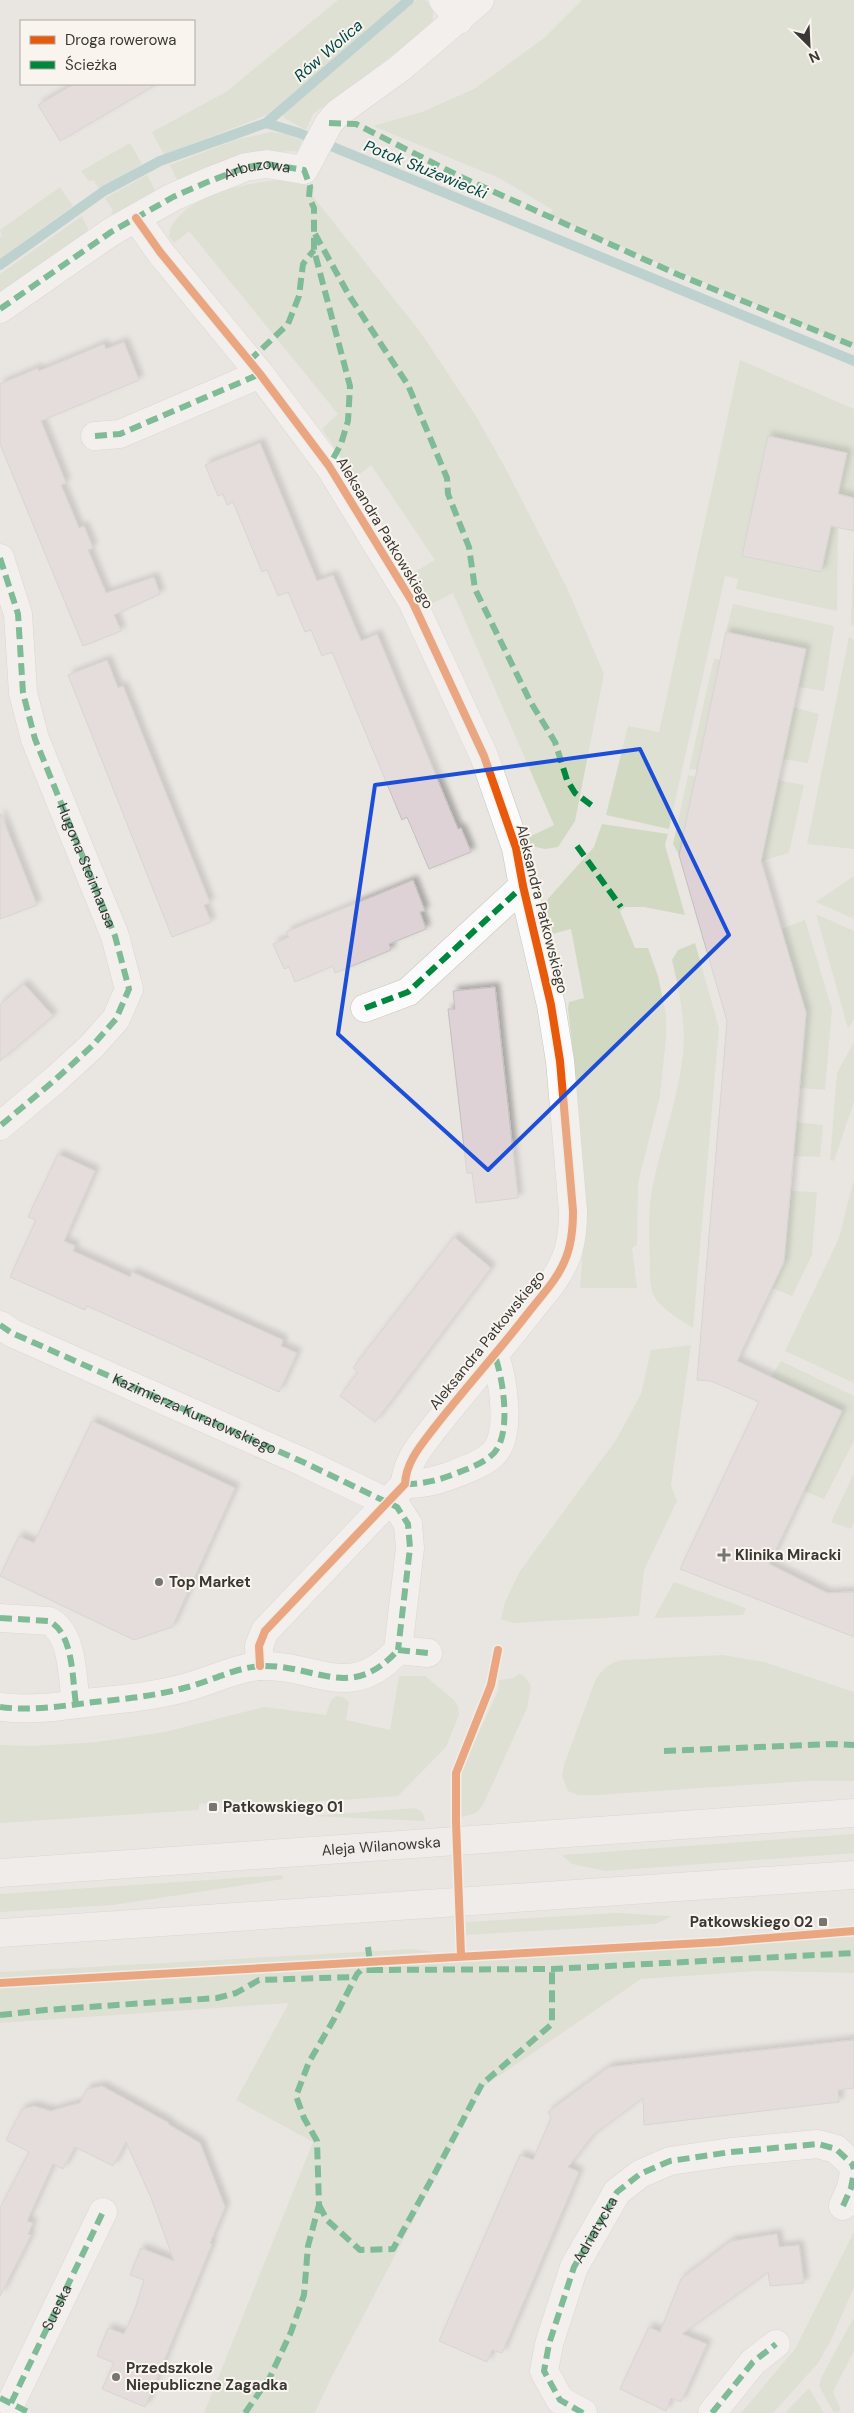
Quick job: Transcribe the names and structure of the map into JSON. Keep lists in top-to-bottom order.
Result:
{
  "streets": {
    "main road": ["Aleja Wilanowska"],
    "street": [
      "Arbuzowa",
      "Aleksandra Patkowskiego",
      "Hugona Steinhausa",
      "Kazimierza Kuratowskiego",
      "Adriatycka",
      "Sueska"
    ]
  },
  "crossings": [
    ["Arbuzowa", "Aleksandra Patkowskiego"],
    ["Aleksandra Patkowskiego", "Kazimierza Kuratowskiego"]
  ],
  "water": ["Rów Wolica", "Potok Służewiecki"],
  "places": {
    "health": ["Klinika Miracki"],
    "other": ["Top Market", "Przedszkole Niepubliczne Zagadka"],
    "transit": ["Patkowskiego 01", "Patkowskiego 02"]
  },
  "legend": ["Droga rowerowa", "Ścieżka"],
  "north": "bottom right"
}
